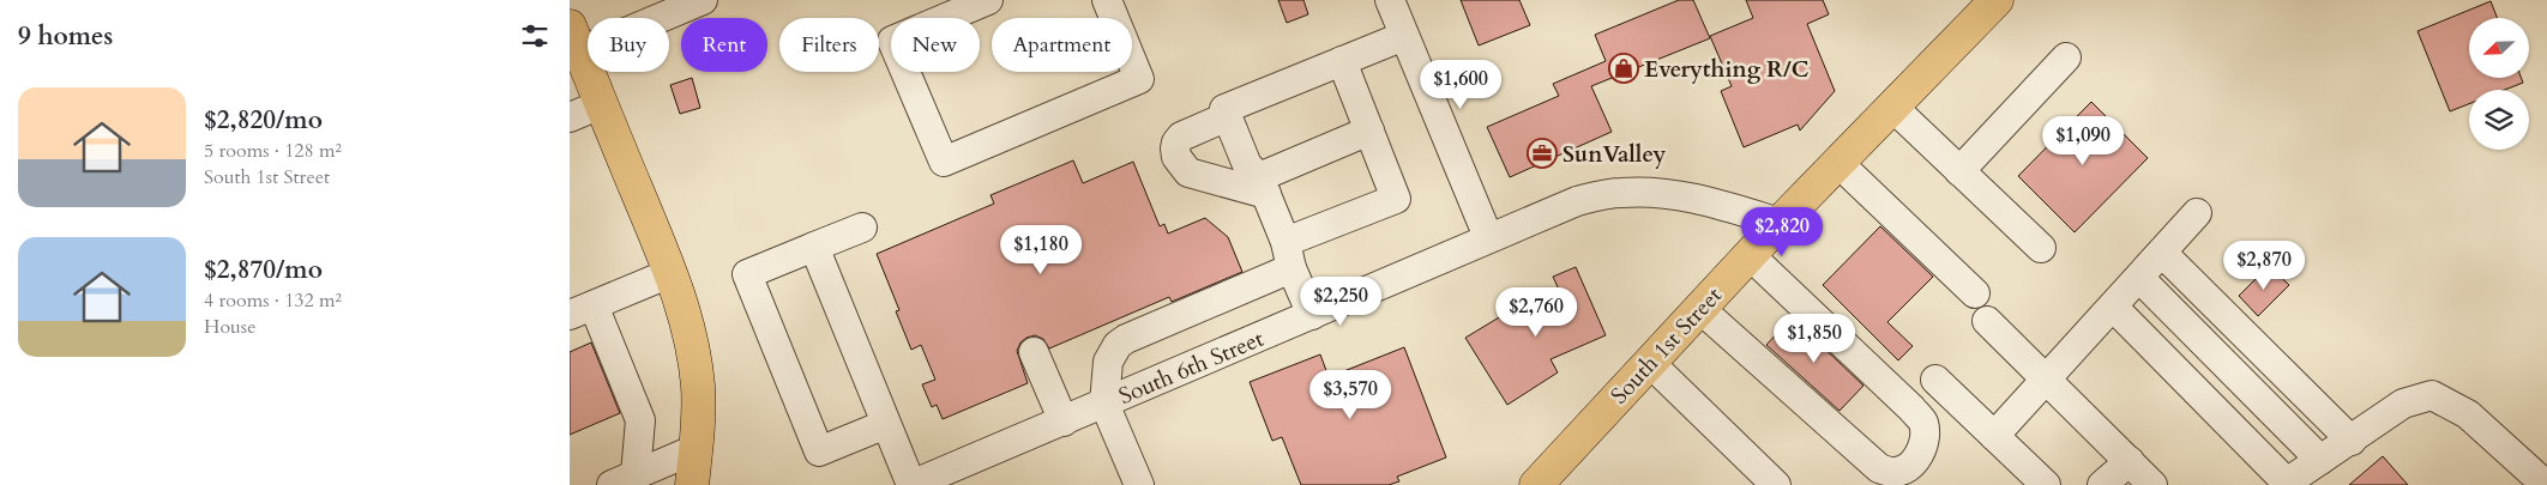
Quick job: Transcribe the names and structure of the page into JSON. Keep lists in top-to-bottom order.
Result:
{
  "streets": {
    "main road": ["South 1st Street"],
    "street": ["South 6th Street"]
  },
  "crossings": [
    ["South 1st Street", "South 6th Street"]
  ],
  "places": {
    "shop": ["Everything R/C"],
    "office": ["SunValley"]
  },
  "north": "bottom left",
  "page": {
    "heading": "9 homes",
    "chip": [
      "Buy",
      "Rent",
      "Filters",
      "New",
      "Apartment"
    ],
    "price": [
      "$1,600",
      "$1,090",
      "$2,820",
      "$1,180",
      "$2,870",
      "$2,250",
      "$2,760",
      "$1,850",
      "$3,570"
    ],
    "list": [
      {
        "name": "$2,820/mo",
        "note": "5 rooms · 128 m² · South 1st Street"
      },
      {
        "name": "$2,870/mo",
        "note": "4 rooms · 132 m² · House"
      }
    ]
  }
}
